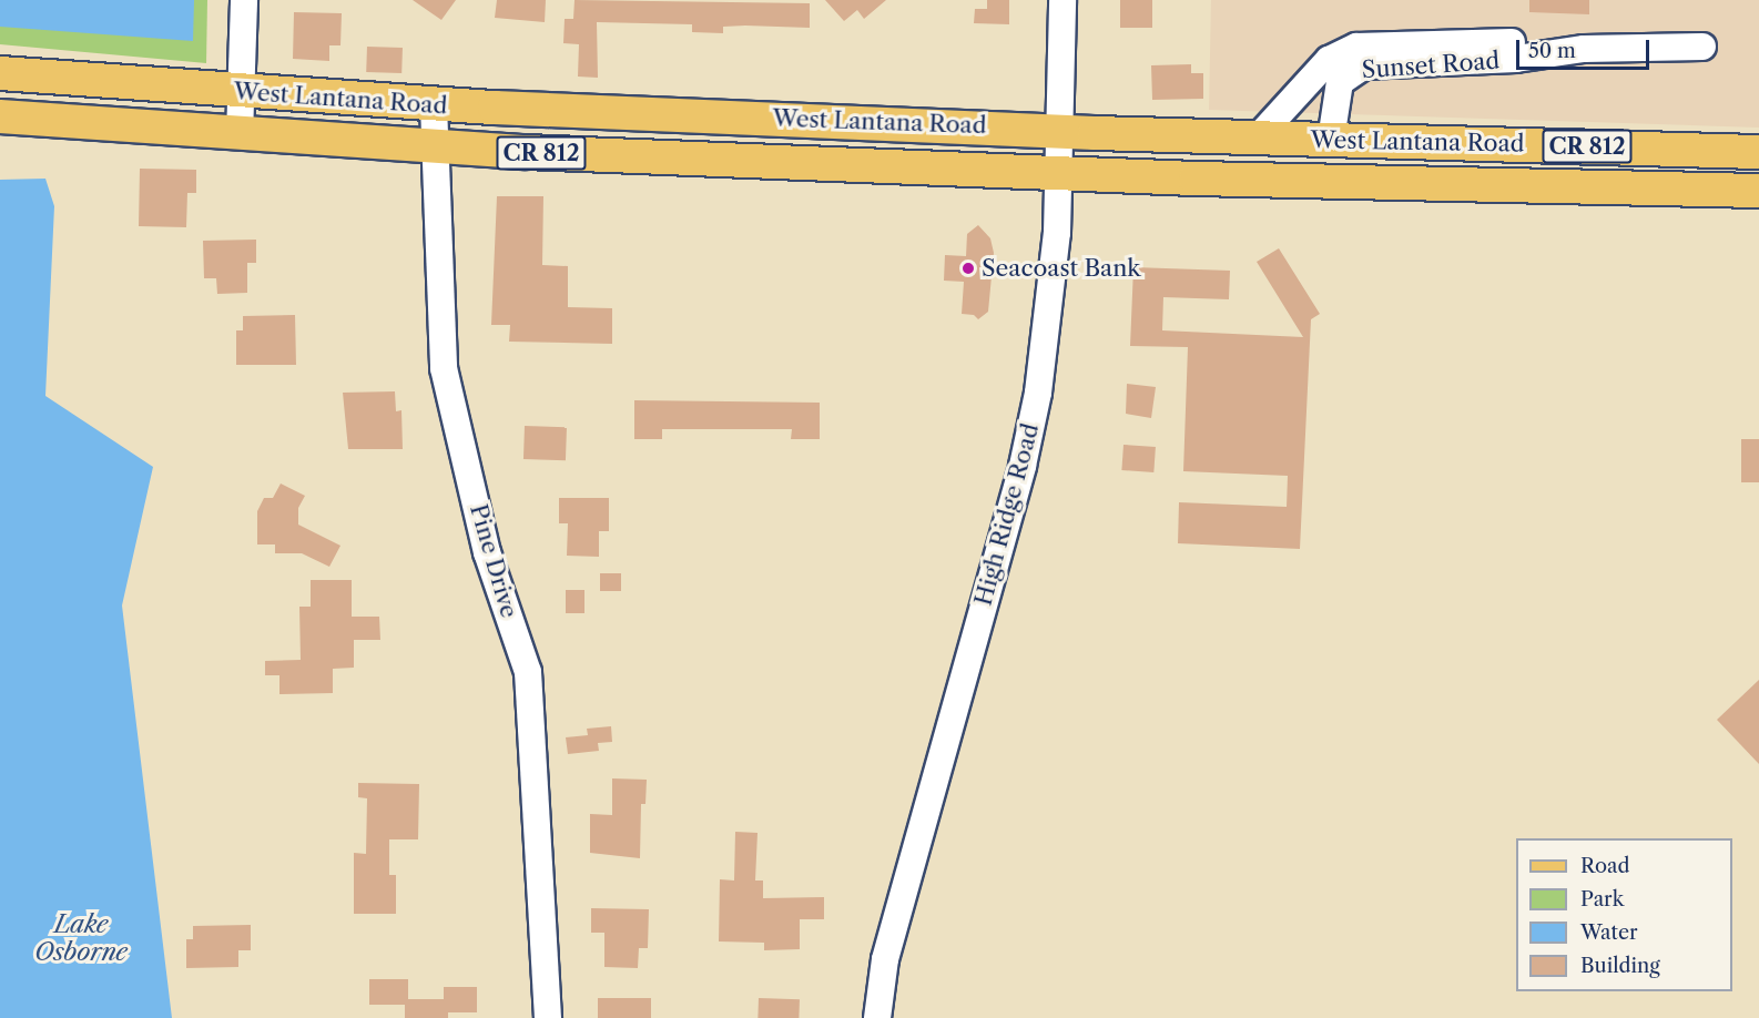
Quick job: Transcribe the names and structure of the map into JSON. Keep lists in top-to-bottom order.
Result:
{
  "streets": {
    "main road": ["West Lantana Road", "CR 812"],
    "street": ["Sunset Road", "High Ridge Road", "Pine Drive"]
  },
  "crossings": [
    ["Sunset Road", "West Lantana Road"],
    ["West Lantana Road", "High Ridge Road"],
    ["West Lantana Road", "Pine Drive"]
  ],
  "water": ["Lake Osborne"],
  "places": ["Seacoast Bank"],
  "legend": [
    "Road",
    "Park",
    "Water",
    "Building"
  ],
  "scale_bar": "50 m"
}
